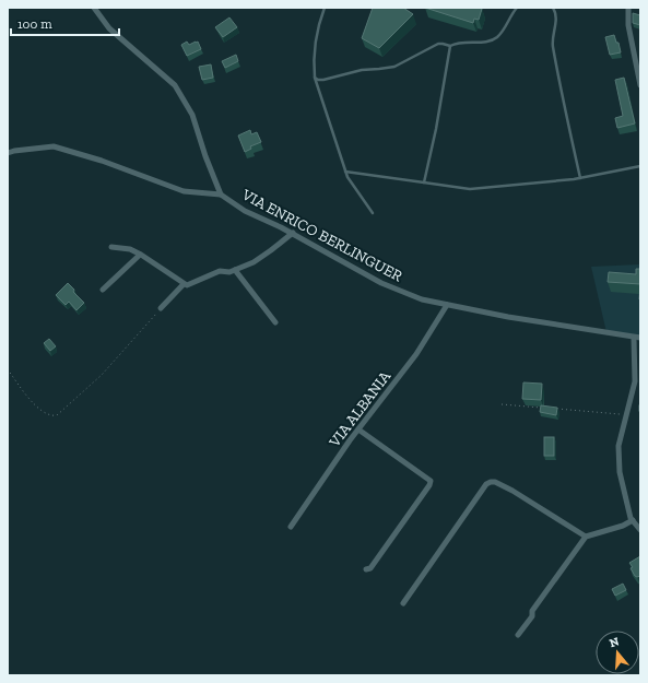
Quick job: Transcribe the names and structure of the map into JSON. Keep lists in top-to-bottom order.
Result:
{
  "streets": {
    "street": ["VIA ENRICO BERLINGUER", "VIA ALBANIA"]
  },
  "crossings": [
    ["VIA ENRICO BERLINGUER", "VIA ALBANIA"]
  ],
  "scale_bar": "100 m",
  "north": "top"
}
